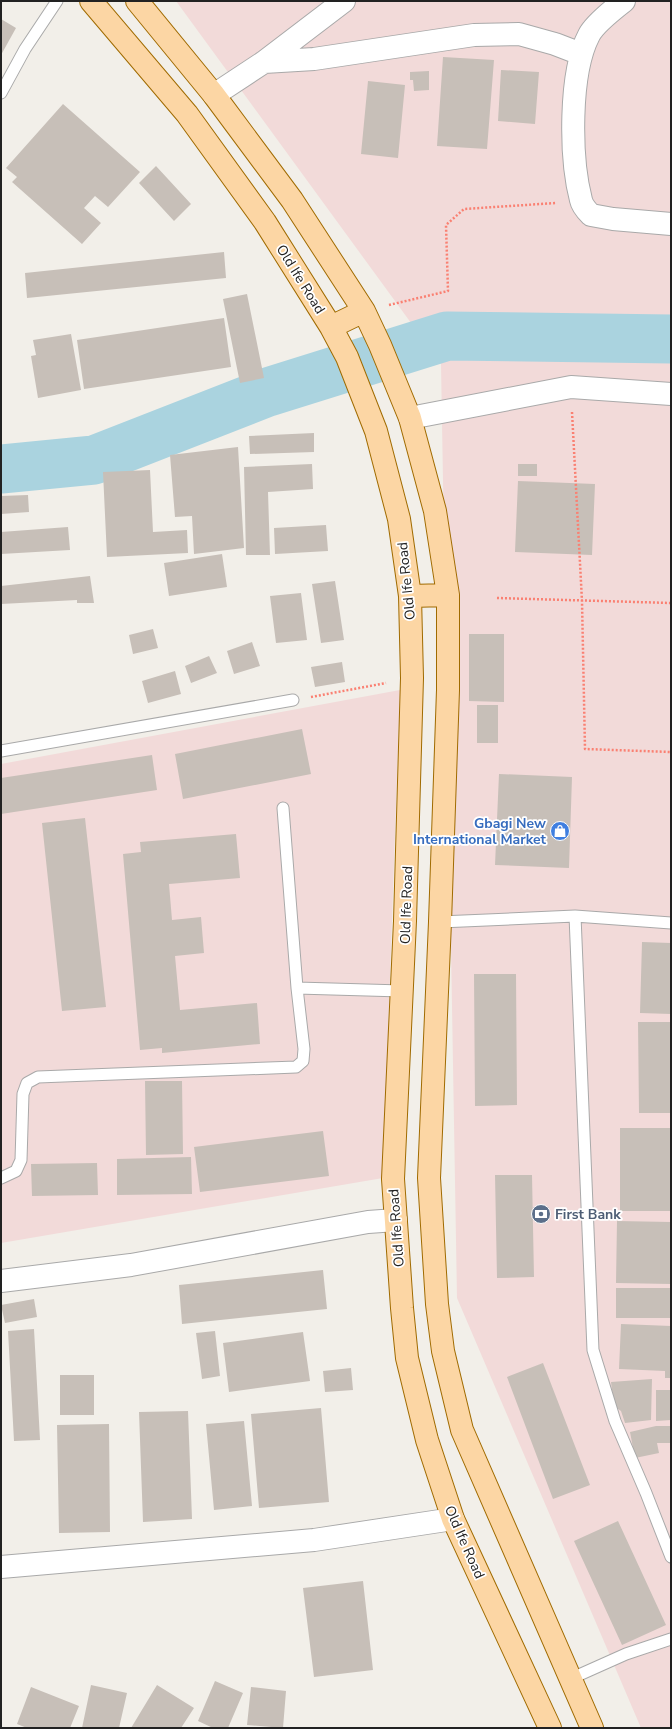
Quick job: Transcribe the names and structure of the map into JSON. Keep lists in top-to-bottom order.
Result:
{
  "streets": {
    "main road": ["Old Ife Road"]
  },
  "places": {
    "shop": ["Gbagi New International Market"],
    "bank": ["First Bank"]
  }
}
